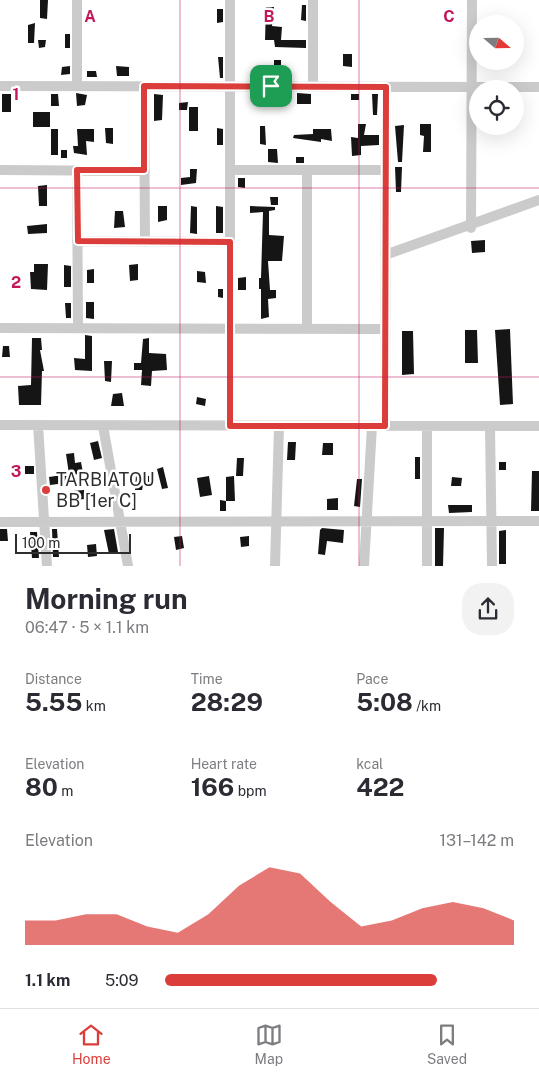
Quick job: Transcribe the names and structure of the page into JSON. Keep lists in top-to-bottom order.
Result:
{
  "places": ["TARBIATOU BB [1er C]"],
  "scale_bar": "100 m",
  "north": "right",
  "page": {
    "scale": "100 m",
    "heading": ["Morning run", "06:47 · 5 × 1.1 km"],
    "stats": [
      ["Distance", "5.55 km"],
      ["Time", "28:29"],
      ["Pace", "5:08 /km"],
      ["Elevation", "80 m"],
      ["Heart rate", "166 bpm"],
      ["kcal", "422"]
    ],
    "chart": ["Elevation", "131–142 m"],
    "list": [
      {
        "name": "1.1 km",
        "note": "5:09"
      }
    ],
    "tabs": ["Home", "Map", "Saved"]
  },
  "grid": {
    "columns": ["A", "B", "C"],
    "rows": ["1", "2", "3"]
  }
}
